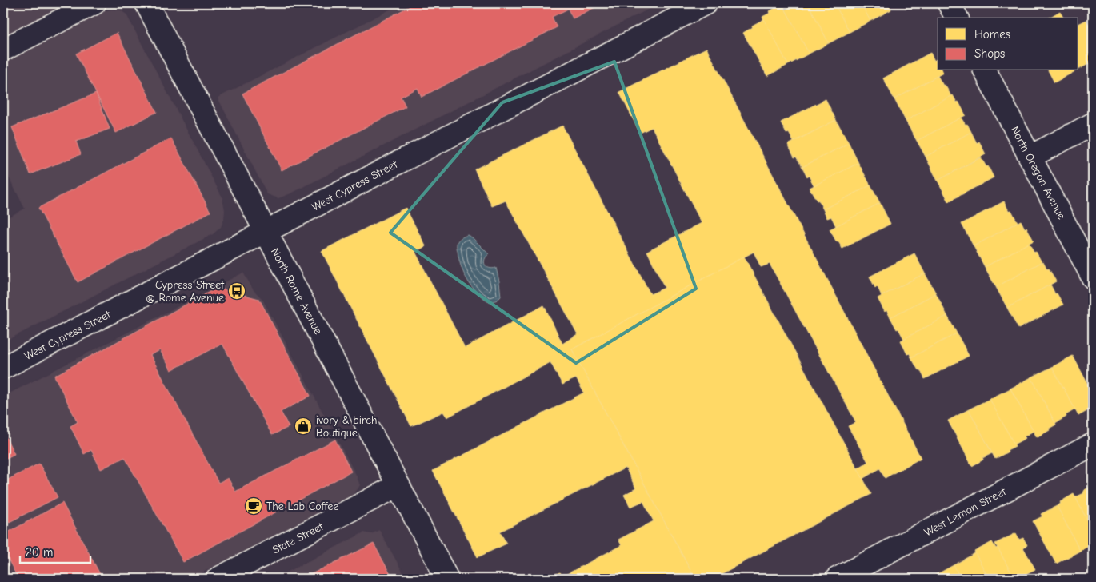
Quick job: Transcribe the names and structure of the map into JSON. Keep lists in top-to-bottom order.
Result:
{
  "streets": {
    "street": [
      "North Oregon Avenue",
      "West Cypress Street",
      "North Rome Avenue",
      "West Lemon Street",
      "State Street"
    ]
  },
  "crossings": [
    ["West Cypress Street", "North Rome Avenue"],
    ["North Rome Avenue", "State Street"]
  ],
  "places": {
    "bus stop": ["Cypress Street @ Rome Avenue"],
    "shop": ["ivory & birch Boutique"],
    "cafe": ["The Lab Coffee"]
  },
  "legend": ["Homes", "Shops"],
  "scale_bar": "20 m"
}
